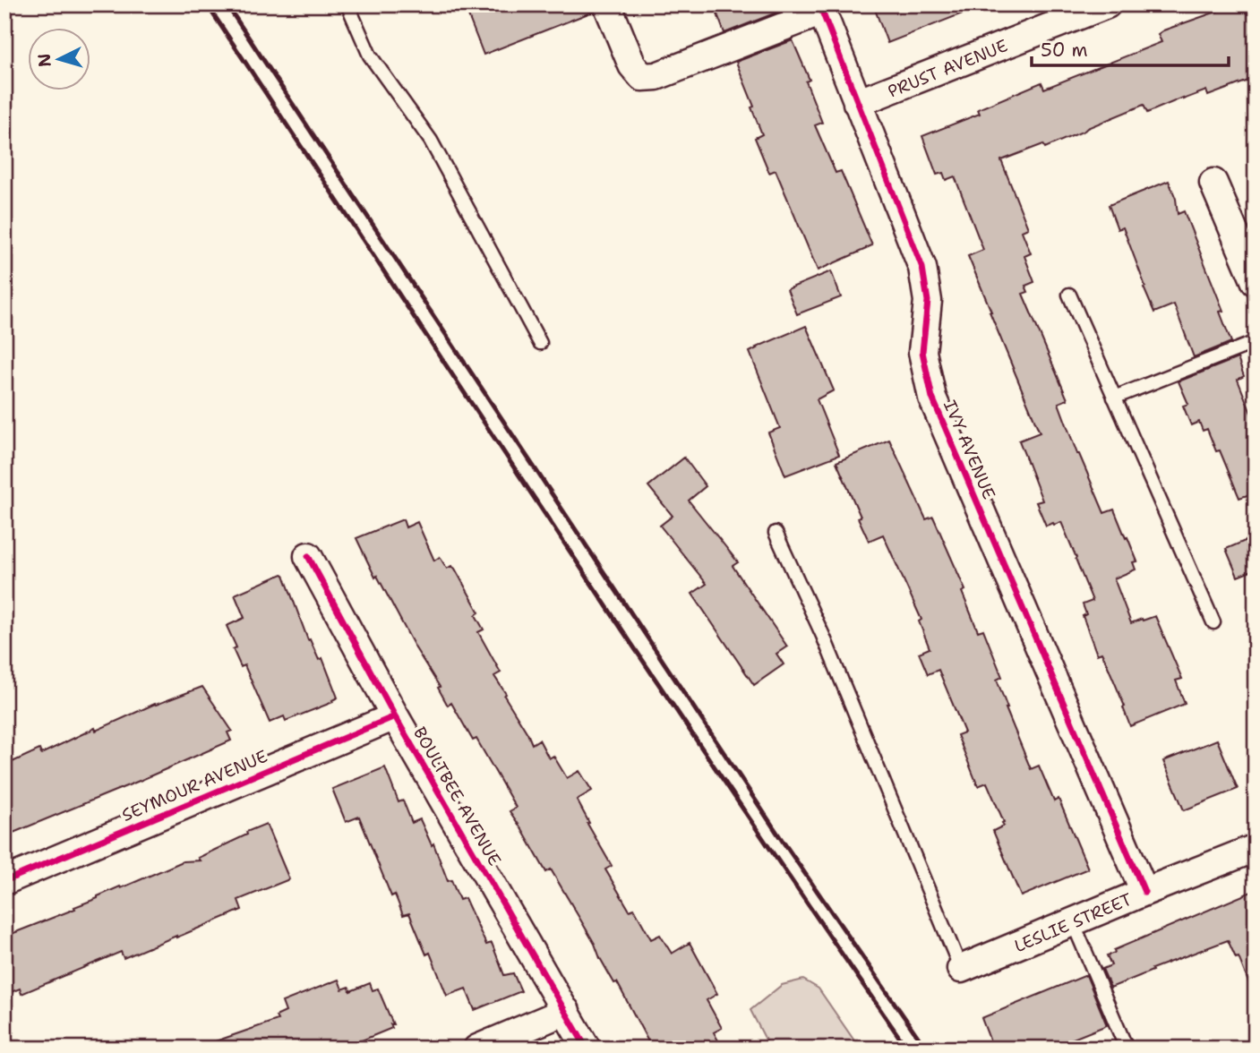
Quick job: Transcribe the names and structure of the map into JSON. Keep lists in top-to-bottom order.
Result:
{
  "streets": {
    "street": [
      "PRUST AVENUE",
      "IVY AVENUE",
      "SEYMOUR AVENUE",
      "BOULTBEE AVENUE",
      "LESLIE STREET"
    ]
  },
  "crossings": [
    ["PRUST AVENUE", "IVY AVENUE"],
    ["IVY AVENUE", "LESLIE STREET"],
    ["SEYMOUR AVENUE", "BOULTBEE AVENUE"]
  ],
  "scale_bar": "50 m",
  "north": "left"
}
